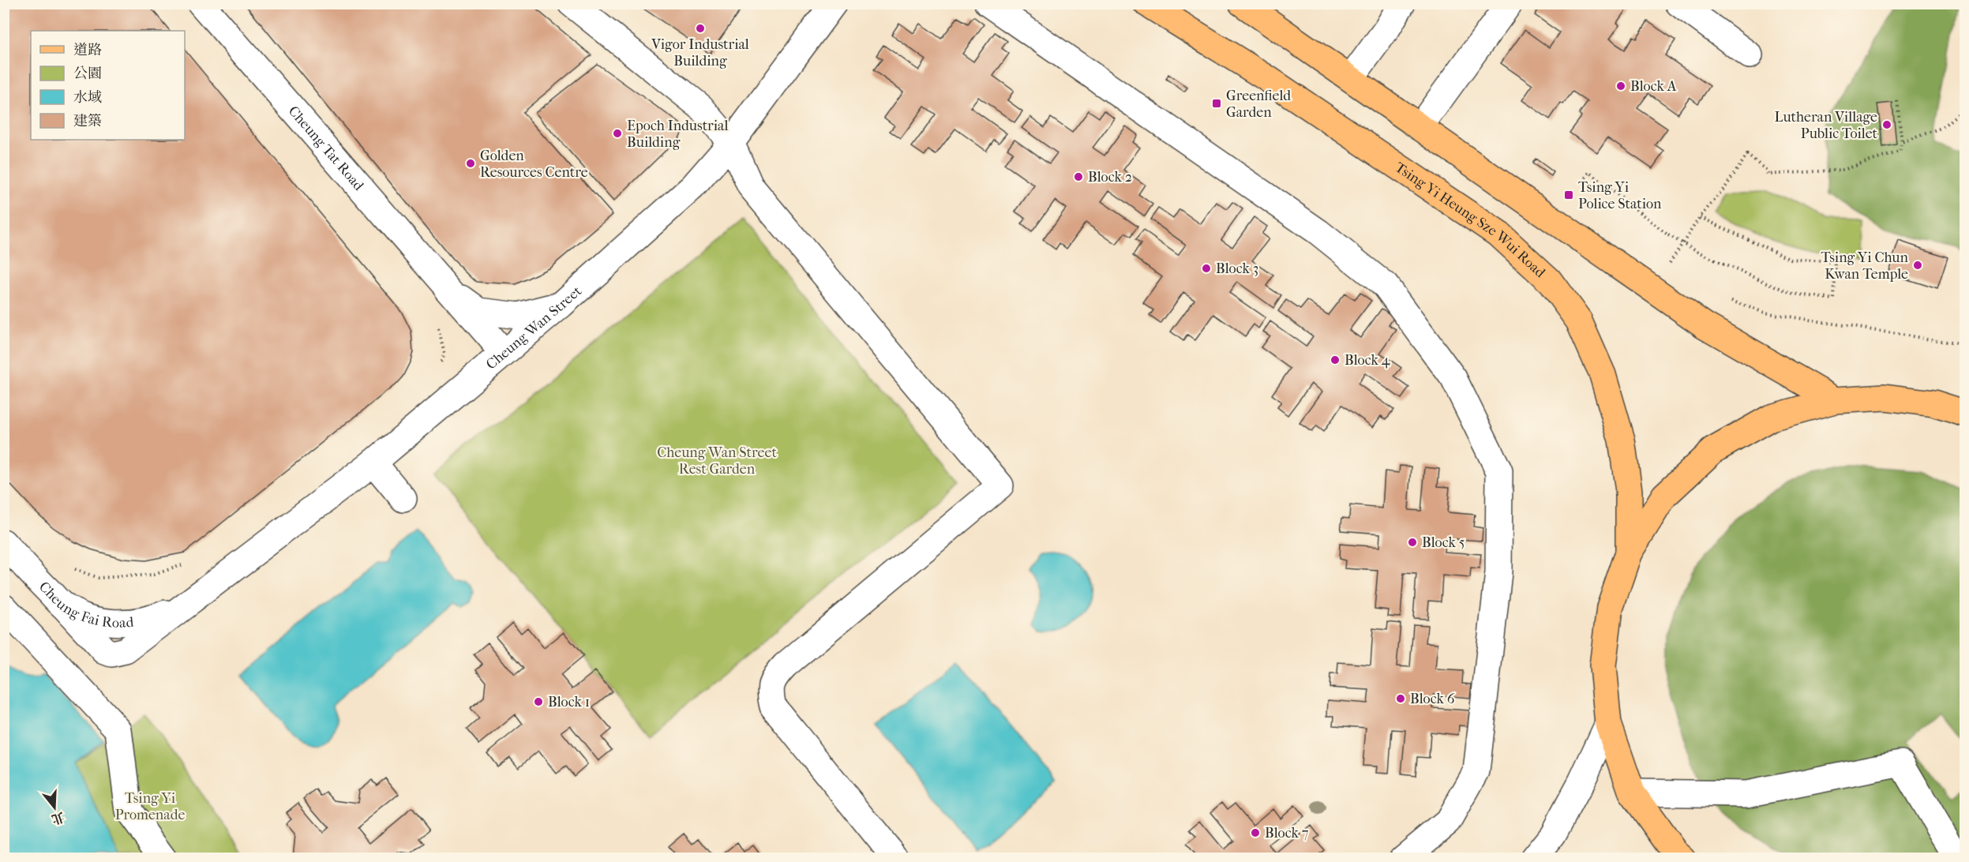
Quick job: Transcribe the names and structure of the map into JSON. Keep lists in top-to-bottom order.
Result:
{
  "streets": {
    "main road": ["Tsing Yi Heung Sze Wui Road"],
    "street": ["Cheung Tat Road", "Cheung Wan Street", "Cheung Fai Road"]
  },
  "crossings": [
    ["Cheung Tat Road", "Cheung Wan Street"],
    ["Cheung Wan Street", "Cheung Fai Road"]
  ],
  "parks": ["Cheung Wan Street Rest Garden", "Tsing Yi Promenade"],
  "places": {
    "other": [
      "Vigor Industrial Building",
      "Block A",
      "Lutheran Village Public Toilet",
      "Epoch Industrial Building",
      "Golden Resources Centre",
      "Block 2",
      "Tsing Yi Chun Kwan Temple",
      "Block 3",
      "Block 4",
      "Block 5",
      "Block 6",
      "Block 1",
      "Block 7"
    ],
    "transit": ["Greenfield Garden", "Tsing Yi Police Station"]
  },
  "legend": [
    "道路",
    "公園",
    "水域",
    "建築"
  ],
  "north": "bottom"
}
